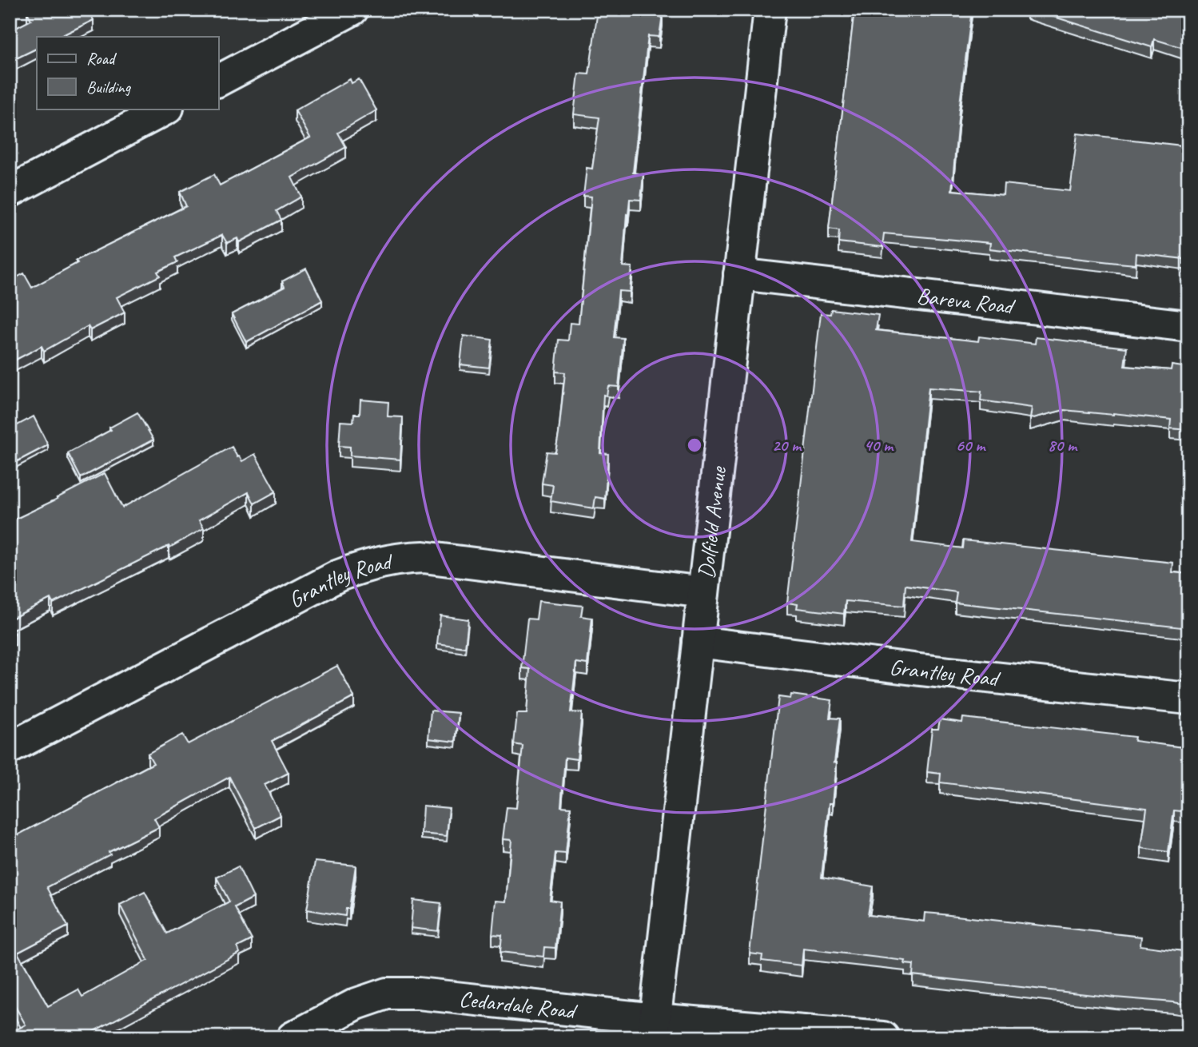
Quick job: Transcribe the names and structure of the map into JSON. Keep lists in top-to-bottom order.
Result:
{
  "streets": {
    "street": [
      "Bareva Road",
      "Dolfield Avenue",
      "Grantley Road",
      "Cedardale Road"
    ]
  },
  "crossings": [
    ["Bareva Road", "Dolfield Avenue"],
    ["Dolfield Avenue", "Grantley Road"],
    ["Dolfield Avenue", "Cedardale Road"]
  ],
  "legend": ["Road", "Building"],
  "rings": [
    "20 m",
    "40 m",
    "60 m",
    "80 m"
  ]
}
